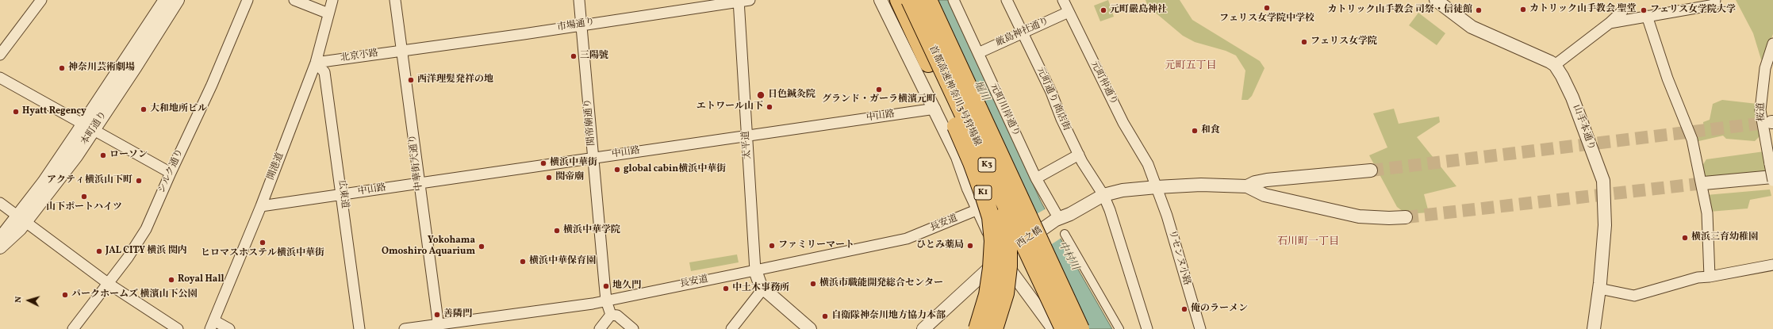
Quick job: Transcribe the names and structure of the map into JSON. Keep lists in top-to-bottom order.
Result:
{
  "streets": {
    "highway": ["首都高速神奈川3号狩場線", "K3", "K1"],
    "street": [
      "市場通り",
      "厳島神社通り",
      "北京小路",
      "元町仲通り",
      "元町通り 商店街",
      "元町川岸通り",
      "桜道",
      "中山路",
      "関帝廟通り",
      "山手本通り",
      "本町通り",
      "太平道",
      "中華街大通り",
      "開港道",
      "シルク通り",
      "広東道",
      "長安道",
      "西之橋",
      "リセンヌ小路"
    ]
  },
  "crossings": [
    ["市場通り", "北京小路"],
    ["市場通り", "関帝廟通り"],
    ["市場通り", "太平道"],
    ["市場通り", "中華街大通り"],
    ["厳島神社通り", "元町仲通り"],
    ["厳島神社通り", "元町通り 商店街"],
    ["厳島神社通り", "元町川岸通り"],
    ["北京小路", "中華街大通り"],
    ["北京小路", "開港道"],
    ["北京小路", "広東道"],
    ["元町仲通り", "西之橋"],
    ["元町仲通り", "リセンヌ小路"],
    ["元町通り 商店街", "西之橋"],
    ["元町川岸通り", "西之橋"],
    ["中山路", "関帝廟通り"],
    ["中山路", "太平道"],
    ["中山路", "中華街大通り"],
    ["中山路", "開港道"],
    ["中山路", "広東道"],
    ["関帝廟通り", "長安道"],
    ["太平道", "長安道"],
    ["中華街大通り", "長安道"],
    ["開港道", "広東道"],
    ["西之橋", "リセンヌ小路"]
  ],
  "districts": ["元町五丁目", "石川町一丁目"],
  "water": ["堀川", "中村川"],
  "places": [
    "フェリス女学院中学校",
    "カトリック山手教会 聖堂",
    "元町嚴島神社",
    "カトリック山手教会 司祭・信徒館",
    "フェリス女学院大学",
    "フェリス女学院",
    "三陽號",
    "神奈川芸術劇場",
    "西洋理髪発祥の地",
    "グランド・ガーラ横濱元町",
    "日色鍼灸院",
    "エトワール山下",
    "大和地所ビル",
    "Hyatt Regency",
    "和食",
    "ローソン",
    "横浜中華街",
    "global cabin横浜中華街",
    "関帝廟",
    "アクティ横浜山下町",
    "山下ポートハイツ",
    "横浜中華学院",
    "横浜三育幼稚園",
    "ヒロマスホステル横浜中華街",
    "ファミリーマート",
    "ひとみ薬局",
    "Yokohama Omoshiro Aquarium",
    "JAL CITY 横浜 関内",
    "横浜中華保育園",
    "Royal Hall",
    "横浜市職能開発総合センター",
    "地久門",
    "中土木事務所",
    "パークホームズ 横濱山下公園",
    "俺のラーメン",
    "善隣門",
    "自衛隊神奈川地方協力本部"
  ],
  "north": "left"
}
